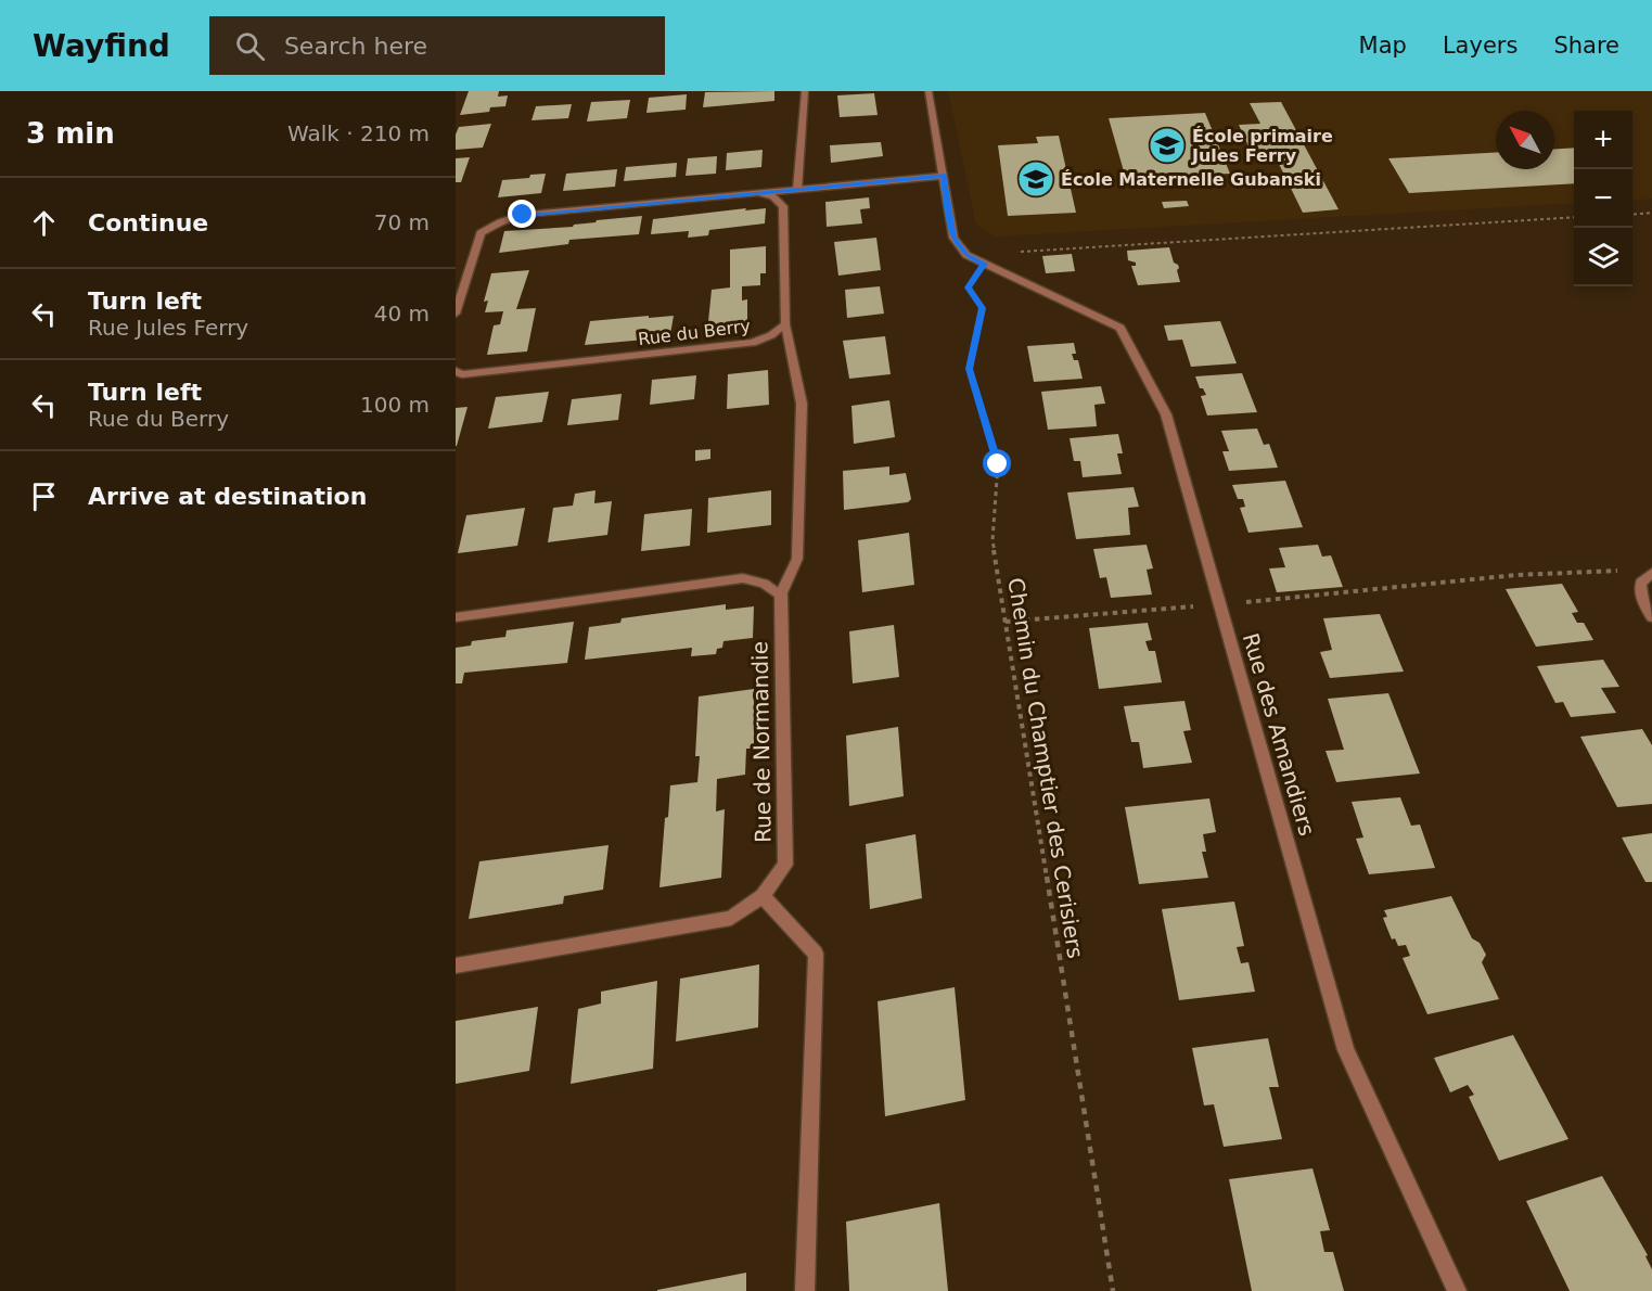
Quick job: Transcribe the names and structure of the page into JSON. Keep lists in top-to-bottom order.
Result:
{
  "streets": {
    "street": ["Rue du Berry", "Rue des Amandiers", "Rue de Normandie"],
    "path": ["Chemin du Champtier des Cerisiers"]
  },
  "crossings": [
    ["Rue des Amandiers", "Chemin du Champtier des Cerisiers"]
  ],
  "places": {
    "school or university": ["École primaire Jules Ferry", "École Maternelle Gubanski"]
  },
  "north": "top left",
  "page": {
    "header": "Wayfind",
    "search": "Search here",
    "nav": ["Map", "Layers", "Share"],
    "heading": ["3 min", "Walk · 210 m"],
    "map_buttons": ["+", "−"],
    "list": [
      ["Continue", "70 m"],
      ["Turn left", "Rue Jules Ferry", "40 m"],
      ["Turn left", "Rue du Berry", "100 m"],
      "Arrive at destination"
    ]
  }
}
